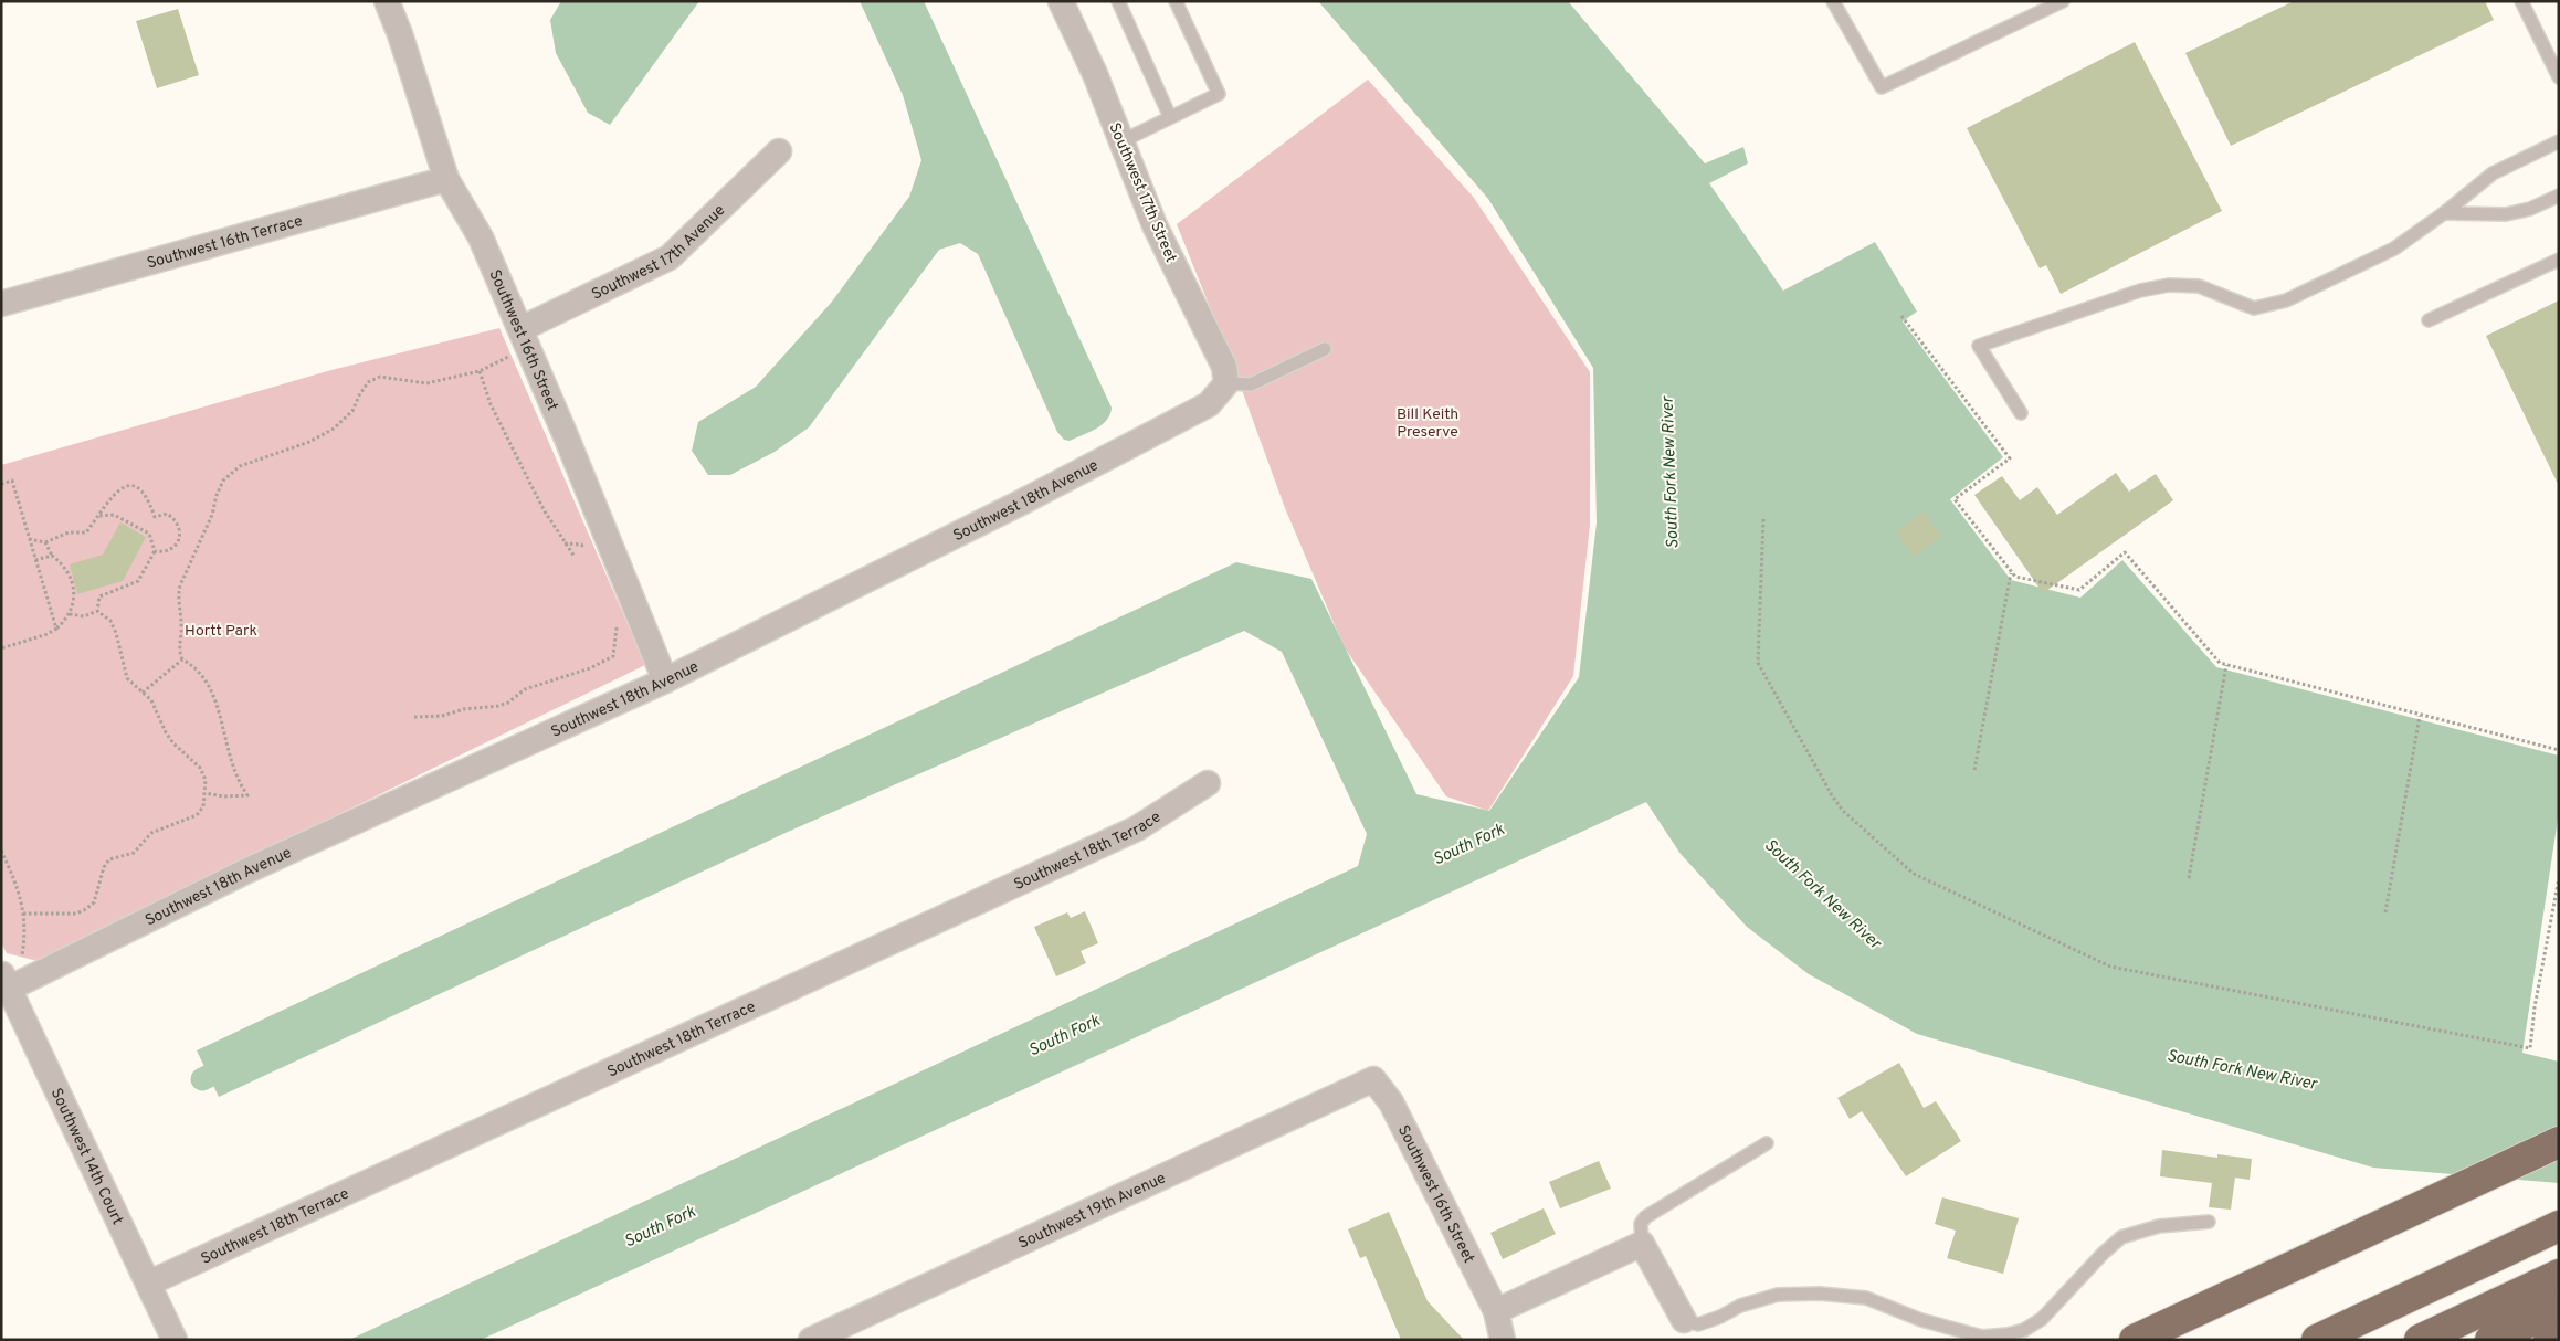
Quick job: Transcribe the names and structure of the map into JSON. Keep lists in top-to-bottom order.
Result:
{
  "streets": {
    "street": [
      "Southwest 17th Street",
      "Southwest 16th Terrace",
      "Southwest 17th Avenue",
      "Southwest 16th Street",
      "Southwest 18th Avenue",
      "Southwest 18th Terrace",
      "Southwest 14th Court",
      "Southwest 19th Avenue"
    ]
  },
  "crossings": [
    ["Southwest 17th Street", "Southwest 18th Avenue"],
    ["Southwest 16th Terrace", "Southwest 16th Street"],
    ["Southwest 17th Avenue", "Southwest 16th Street"],
    ["Southwest 16th Street", "Southwest 18th Avenue"],
    ["Southwest 16th Street", "Southwest 19th Avenue"],
    ["Southwest 18th Avenue", "Southwest 14th Court"],
    ["Southwest 18th Terrace", "Southwest 14th Court"]
  ],
  "water": ["South Fork New River", "South Fork"],
  "parks": ["Bill Keith Preserve", "Hortt Park"]
}
